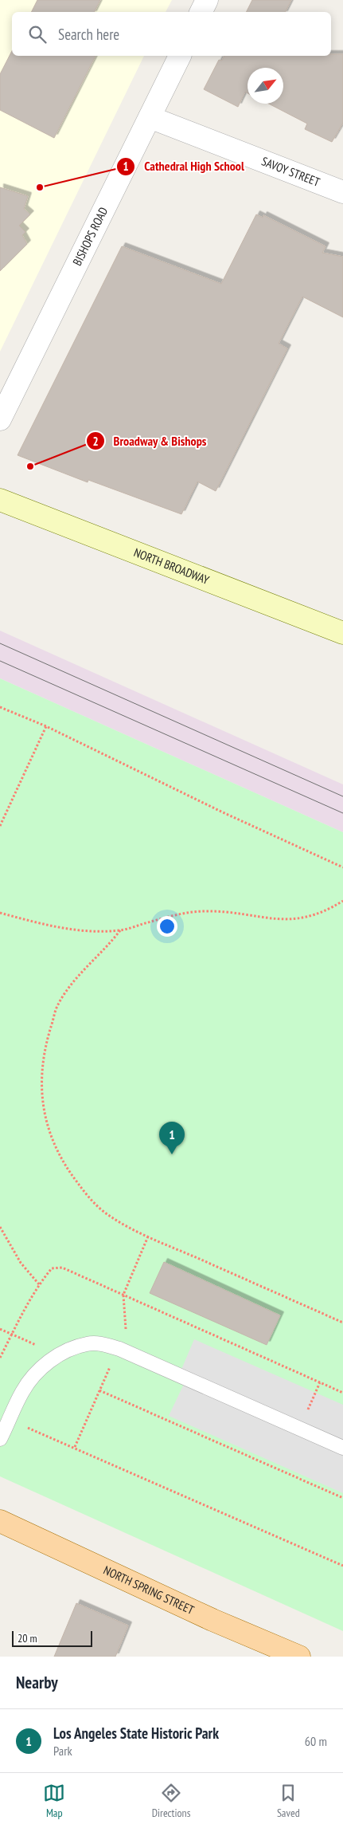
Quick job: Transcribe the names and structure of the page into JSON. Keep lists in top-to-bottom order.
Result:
{
  "streets": {
    "main road": ["NORTH BROADWAY", "NORTH SPRING STREET"],
    "street": ["SAVOY STREET", "BISHOPS ROAD"]
  },
  "crossings": [
    ["SAVOY STREET", "BISHOPS ROAD"]
  ],
  "places": ["Cathedral High School", "Broadway & Bishops"],
  "scale_bar": "20 m",
  "north": "top right",
  "page": {
    "search": "Search here",
    "pins": "1",
    "scale": "20 m",
    "heading": "Nearby",
    "list": [
      {
        "mark": "1",
        "name": "Los Angeles State Historic Park",
        "note": "Park",
        "value": "60 m"
      }
    ],
    "nav": ["Map", "Directions", "Saved"]
  }
}
